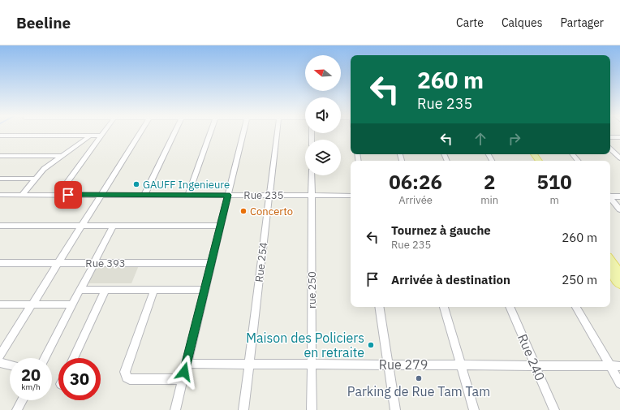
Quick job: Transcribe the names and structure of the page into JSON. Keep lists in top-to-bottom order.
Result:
{
  "streets": {
    "street": [
      "Rue 235",
      "Rue 254",
      "Rue 393",
      "rue 250",
      "Rue 240",
      "Rue 279"
    ]
  },
  "crossings": [
    ["Rue 235", "Rue 254"],
    ["Rue 235", "rue 250"],
    ["Rue 254", "Rue 279"],
    ["rue 250", "Rue 279"],
    ["Rue 240", "Rue 279"]
  ],
  "places": [
    "GAUFF Ingenieure",
    "Concerto",
    "Maison des Policiers en retraite",
    "Parking de Rue Tam Tam"
  ],
  "north": "left",
  "page": {
    "header": "Beeline",
    "nav": ["Carte", "Calques", "Partager"],
    "turn": ["260 m", "Rue 235"],
    "eta": [
      "06:26",
      "Arrivée",
      "2",
      "min",
      "510",
      "m"
    ],
    "list": [
      {
        "name": "Tournez à gauche",
        "note": "Rue 235",
        "value": "260 m"
      },
      {
        "name": "Arrivée à destination",
        "value": "250 m"
      }
    ],
    "speed": "20 km/h",
    "limit": "30"
  }
}
